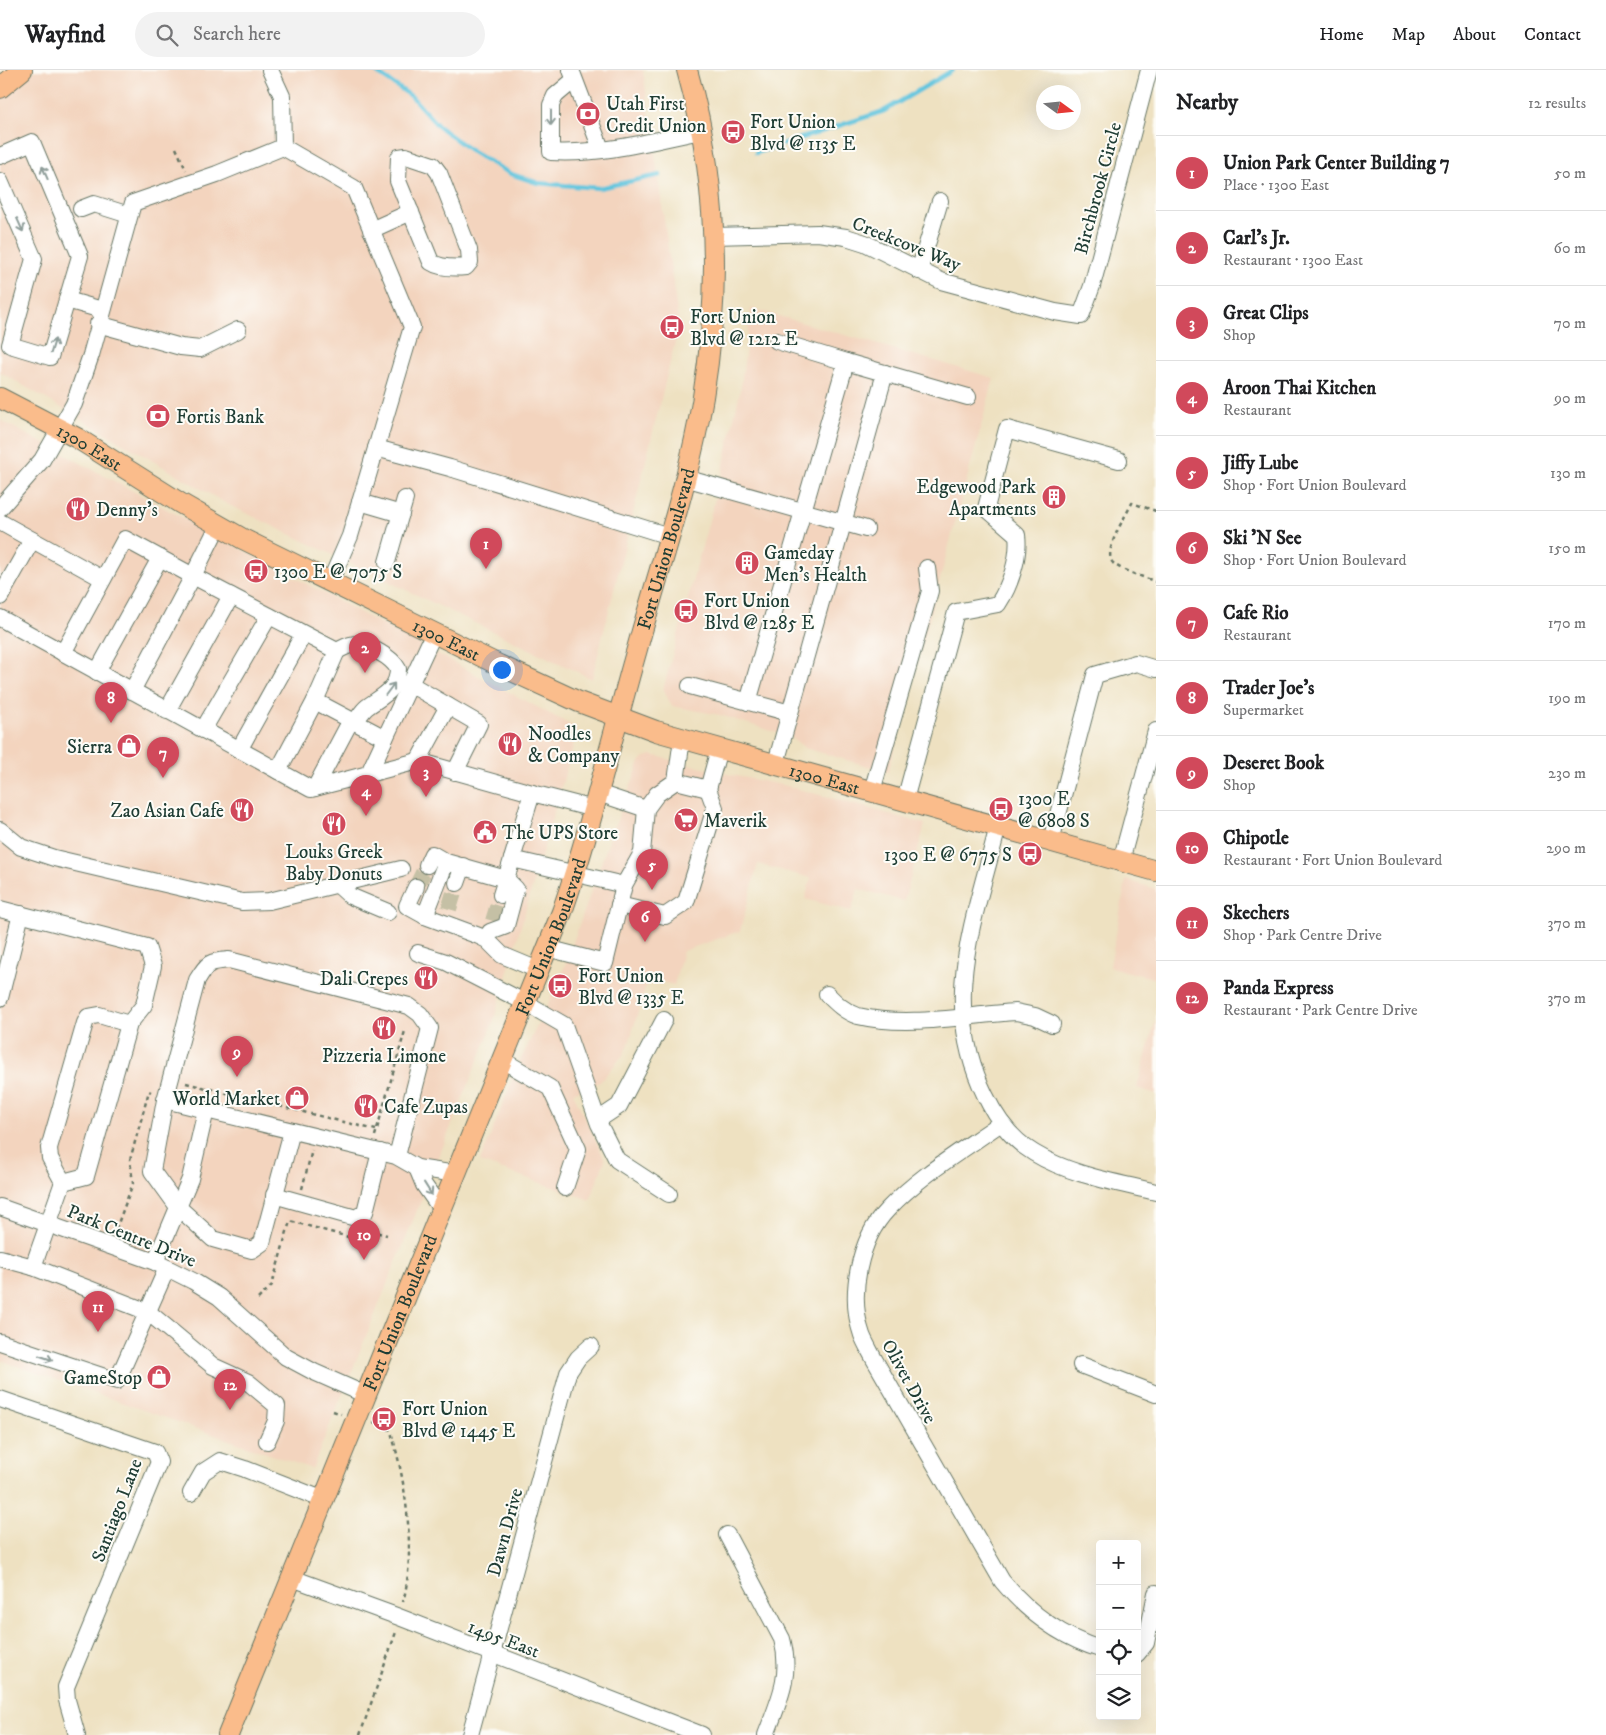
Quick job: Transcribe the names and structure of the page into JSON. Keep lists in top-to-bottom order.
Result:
{
  "streets": {
    "main road": ["1300 East", "Fort Union Boulevard"],
    "street": [
      "Birchbrook Circle",
      "Creekcove Way",
      "Park Centre Drive",
      "Olivet Drive",
      "Santiago Lane",
      "Dawn Drive",
      "1495 East"
    ]
  },
  "crossings": [
    ["Birchbrook Circle", "Creekcove Way"],
    ["Creekcove Way", "Fort Union Boulevard"],
    ["1300 East", "Fort Union Boulevard"],
    ["Fort Union Boulevard", "Park Centre Drive"],
    ["Fort Union Boulevard", "1495 East"],
    ["Dawn Drive", "1495 East"]
  ],
  "places": {
    "bank": ["Utah First Credit Union", "Fortis Bank"],
    "bus stop": [
      "Fort Union Blvd @ 1135 E",
      "Fort Union Blvd @ 1212 E",
      "1300 E @ 7075 S",
      "Fort Union Blvd @ 1285 E",
      "1300 E @ 6808 S",
      "1300 E @ 6775 S",
      "Fort Union Blvd @ 1335 E",
      "Fort Union Blvd @ 1445 E"
    ],
    "building": ["Edgewood Park Apartments", "Gameday Men's Health"],
    "restaurant": [
      "Denny's",
      "Noodles & Company",
      "Zao Asian Cafe",
      "Louks Greek Baby Donuts",
      "Dali Crepes",
      "Pizzeria Limone",
      "Cafe Zupas"
    ],
    "shop": ["Sierra", "World Market", "GameStop"],
    "supermarket": ["Maverik"],
    "public building": ["The UPS Store"]
  },
  "north": "right",
  "page": {
    "header": "Wayfind",
    "search": "Search here",
    "nav": [
      "Home",
      "Map",
      "About",
      "Contact"
    ],
    "heading": ["Nearby", "12 results"],
    "list": [
      {
        "mark": "1",
        "name": "Union Park Center Building 7",
        "note": "Place · 1300 East",
        "value": "50 m"
      },
      {
        "mark": "2",
        "name": "Carl's Jr.",
        "note": "Restaurant · 1300 East",
        "value": "60 m"
      },
      {
        "mark": "3",
        "name": "Great Clips",
        "note": "Shop",
        "value": "70 m"
      },
      {
        "mark": "4",
        "name": "Aroon Thai Kitchen",
        "note": "Restaurant",
        "value": "90 m"
      },
      {
        "mark": "5",
        "name": "Jiffy Lube",
        "note": "Shop · Fort Union Boulevard",
        "value": "130 m"
      },
      {
        "mark": "6",
        "name": "Ski 'N See",
        "note": "Shop · Fort Union Boulevard",
        "value": "150 m"
      },
      {
        "mark": "7",
        "name": "Cafe Rio",
        "note": "Restaurant",
        "value": "170 m"
      },
      {
        "mark": "8",
        "name": "Trader Joe's",
        "note": "Supermarket",
        "value": "190 m"
      },
      {
        "mark": "9",
        "name": "Deseret Book",
        "note": "Shop",
        "value": "230 m"
      },
      {
        "mark": "10",
        "name": "Chipotle",
        "note": "Restaurant · Fort Union Boulevard",
        "value": "290 m"
      },
      {
        "mark": "11",
        "name": "Skechers",
        "note": "Shop · Park Centre Drive",
        "value": "370 m"
      },
      {
        "mark": "12",
        "name": "Panda Express",
        "note": "Restaurant · Park Centre Drive",
        "value": "370 m"
      }
    ],
    "pins": [
      "1",
      "2",
      "8",
      "7",
      "3",
      "4",
      "5",
      "6",
      "9",
      "10",
      "11",
      "12"
    ],
    "map_buttons": ["+", "−"]
  }
}
